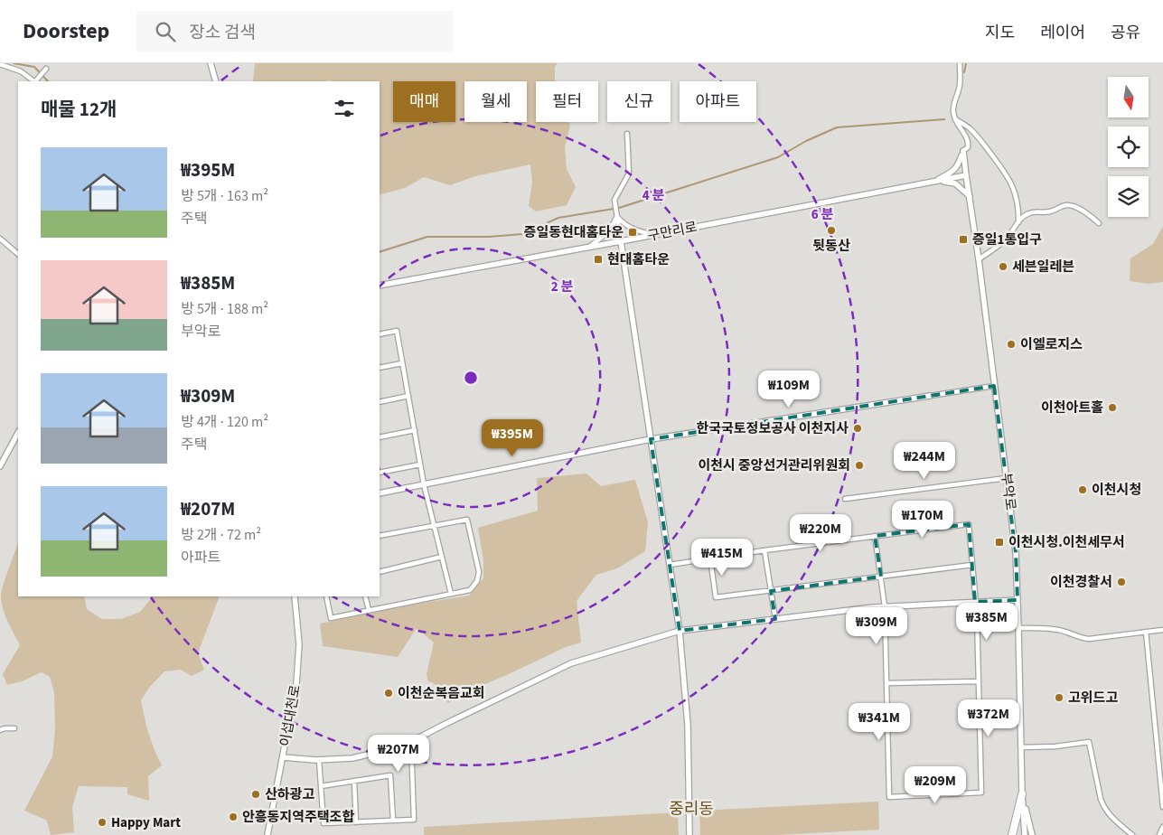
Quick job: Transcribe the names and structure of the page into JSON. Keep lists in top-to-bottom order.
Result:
{
  "streets": {
    "street": ["구만리로", "부악로", "이섭대천로"]
  },
  "crossings": [
    ["구만리로", "부악로"]
  ],
  "districts": ["중리동"],
  "places": {
    "other": [
      "뒷동산",
      "세븐일레븐",
      "이엘로지스",
      "이천아트홀",
      "한국국토정보공사 이천지사",
      "이천시 중앙선거관리위원회",
      "이천시청",
      "이천경찰서",
      "이천순복음교회",
      "고위드고",
      "산하광고",
      "안흥동지역주택조합",
      "Happy Mart"
    ],
    "transit": [
      "증일동현대홈타운",
      "증일1통입구",
      "현대홈타운",
      "이천시청.이천세무서"
    ]
  },
  "north": "bottom",
  "page": {
    "header": "Doorstep",
    "search": "장소 검색",
    "nav": ["지도", "레이어", "공유"],
    "chip": [
      "매매",
      "월세",
      "필터",
      "신규",
      "아파트"
    ],
    "heading": "매물 12개",
    "list": [
      {
        "name": "₩395M",
        "note": "방 5개 · 163 m² · 주택"
      },
      {
        "name": "₩385M",
        "note": "방 5개 · 188 m² · 부악로"
      },
      {
        "name": "₩309M",
        "note": "방 4개 · 120 m² · 주택"
      },
      {
        "name": "₩207M",
        "note": "방 2개 · 72 m² · 아파트"
      }
    ],
    "price": [
      "₩109M",
      "₩395M",
      "₩244M",
      "₩170M",
      "₩220M",
      "₩415M",
      "₩385M",
      "₩309M",
      "₩372M",
      "₩341M",
      "₩207M",
      "₩209M"
    ]
  },
  "rings": ["4 분", "6 분", "2 분"]
}
